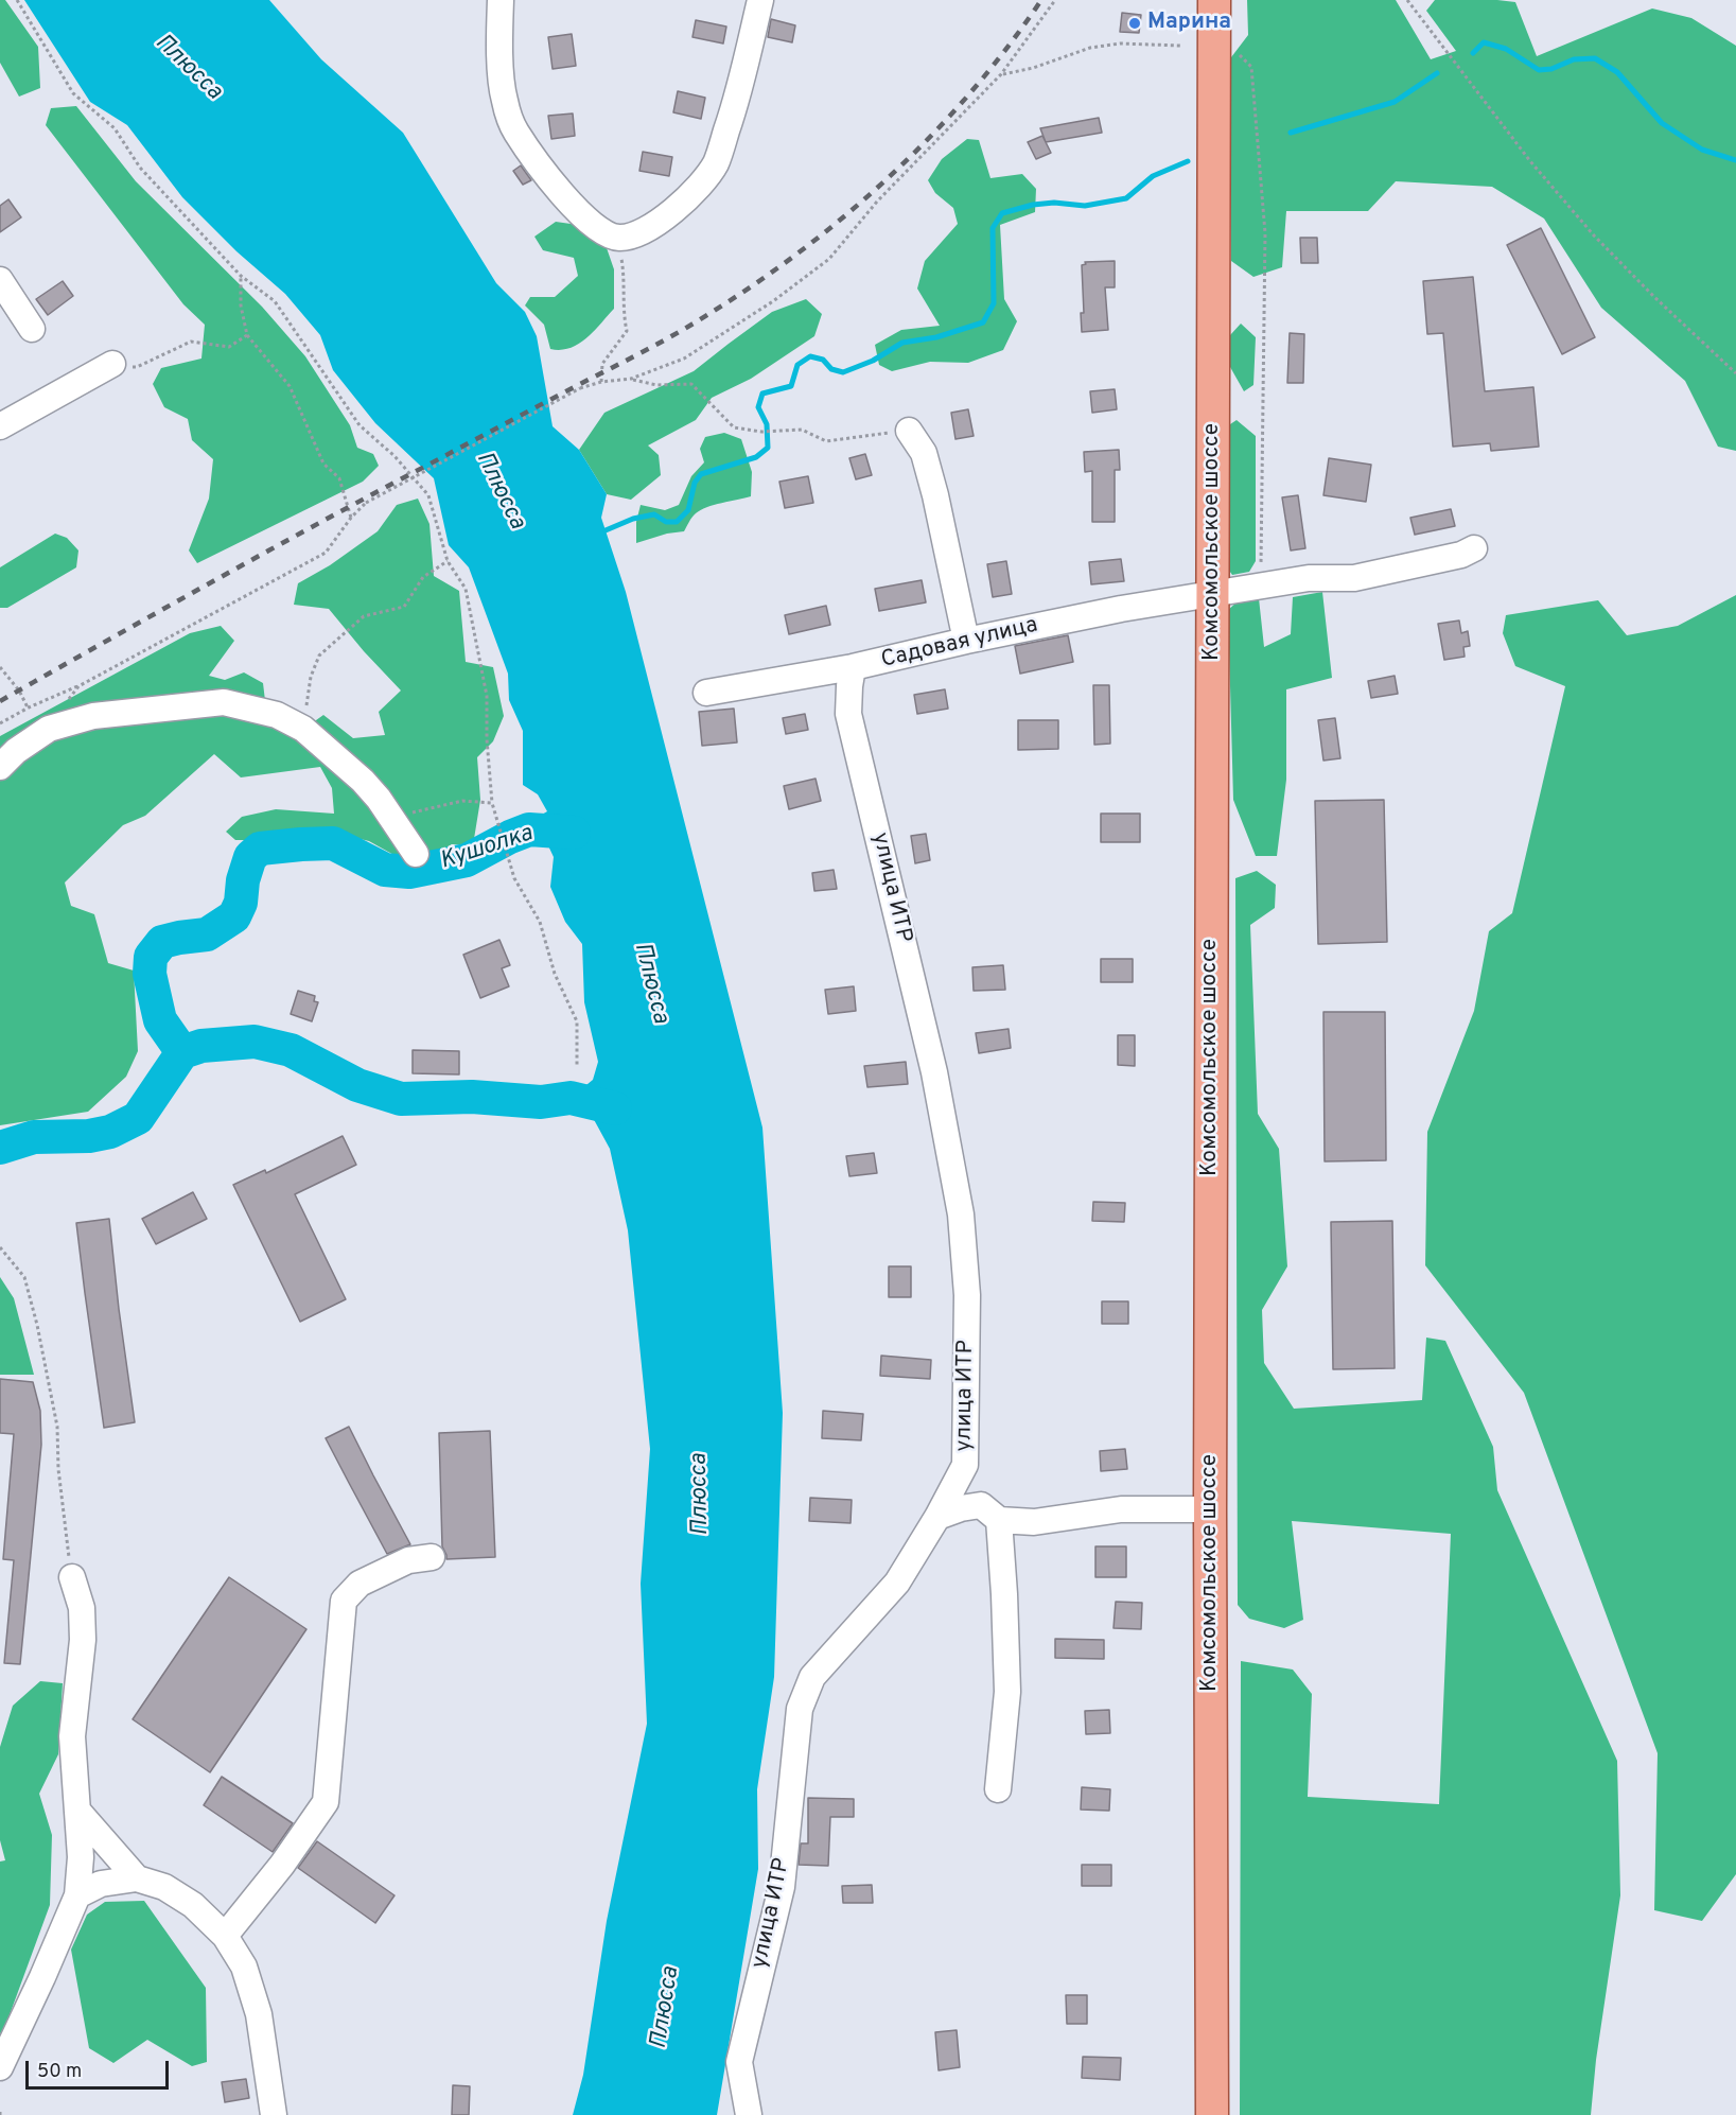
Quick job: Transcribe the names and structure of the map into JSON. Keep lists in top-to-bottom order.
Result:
{
  "streets": {
    "main road": ["Комсомольское шоссе"],
    "street": ["Садовая улица", "улица ИТР"]
  },
  "crossings": [
    ["Комсомольское шоссе", "Садовая улица"],
    ["Садовая улица", "улица ИТР"]
  ],
  "water": ["Плюсса", "Кушолка"],
  "places": ["Марина"],
  "scale_bar": "50 m"
}
